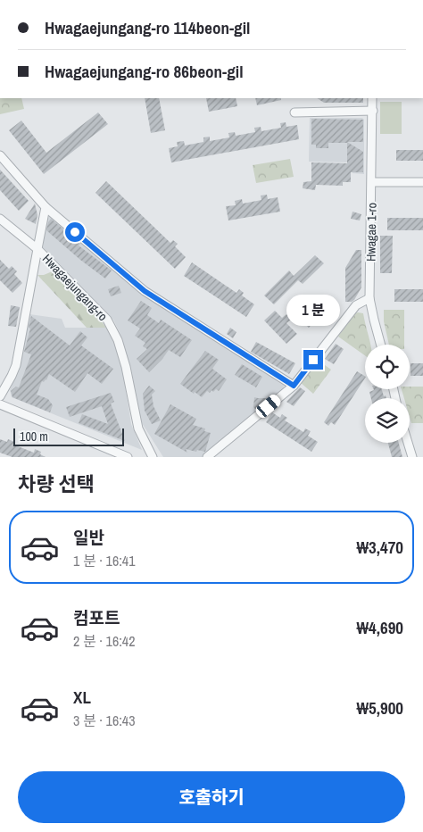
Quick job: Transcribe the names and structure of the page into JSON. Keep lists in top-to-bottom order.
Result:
{
  "streets": {
    "street": ["Hwagae 1-ro", "Hwagaejungang-ro"]
  },
  "scale_bar": "100 m",
  "page": {
    "banner": ["Hwagaejungang-ro 114beon-gil", "Hwagaejungang-ro 86beon-gil"],
    "bubble": "1 분",
    "scale": "100 m",
    "heading": "차량 선택",
    "list": [
      {
        "name": "일반",
        "note": "1 분 · 16:41",
        "value": "₩3,470"
      },
      {
        "name": "컴포트",
        "note": "2 분 · 16:42",
        "value": "₩4,690"
      },
      {
        "name": "XL",
        "note": "3 분 · 16:43",
        "value": "₩5,900"
      }
    ],
    "buttons": "호출하기"
  }
}
